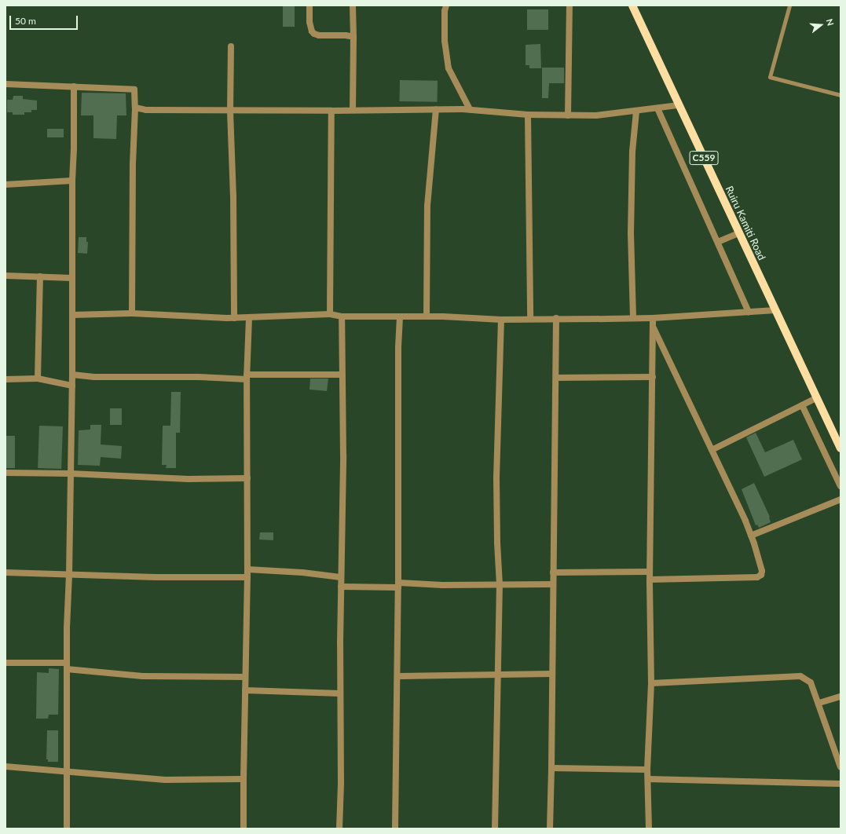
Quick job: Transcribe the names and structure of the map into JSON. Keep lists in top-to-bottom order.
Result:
{
  "streets": {
    "main road": ["C559", "Ruiru Kamiti Road"]
  },
  "scale_bar": "50 m",
  "north": "right"
}
